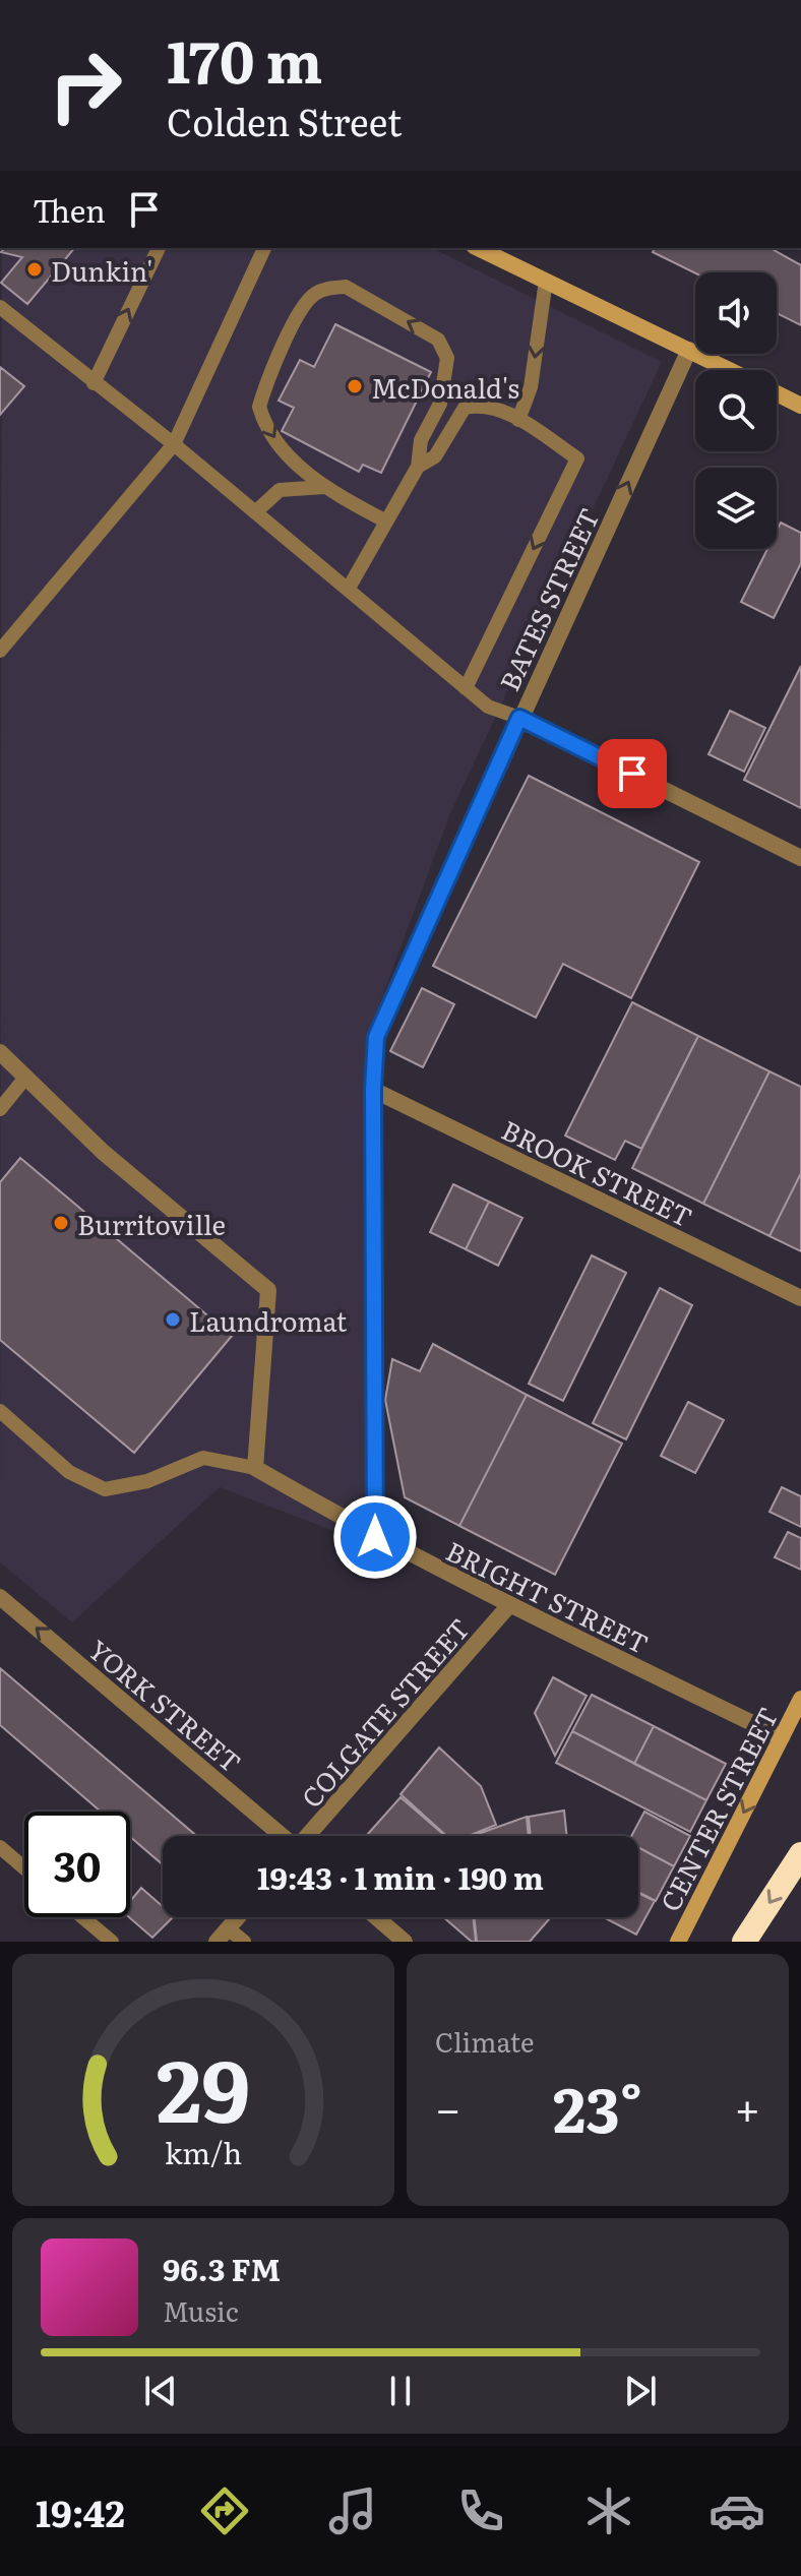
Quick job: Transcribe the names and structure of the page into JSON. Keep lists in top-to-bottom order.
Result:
{
  "streets": {
    "main road": ["CENTER STREET"],
    "street": [
      "BATES STREET",
      "BROOK STREET",
      "BRIGHT STREET",
      "YORK STREET",
      "COLGATE STREET"
    ]
  },
  "crossings": [
    ["BATES STREET", "BROOK STREET"],
    ["BATES STREET", "BRIGHT STREET"],
    ["BRIGHT STREET", "COLGATE STREET"],
    ["BRIGHT STREET", "CENTER STREET"]
  ],
  "one_way": ["YORK STREET", "CENTER STREET"],
  "places": [
    "Dunkin'",
    "McDonald's",
    "Burritoville",
    "Laundromat"
  ],
  "page": {
    "turn": ["170 m", "Colden Street"],
    "then": "Then",
    "limit": "30",
    "trip": "19:43 · 1 min · 190 m",
    "tile": "Climate",
    "heat": ["−", "23°", "+"],
    "song": ["96.3 FM", "Music"],
    "tabs": "19:42",
    "gauge": ["29", "km/h"]
  }
}
